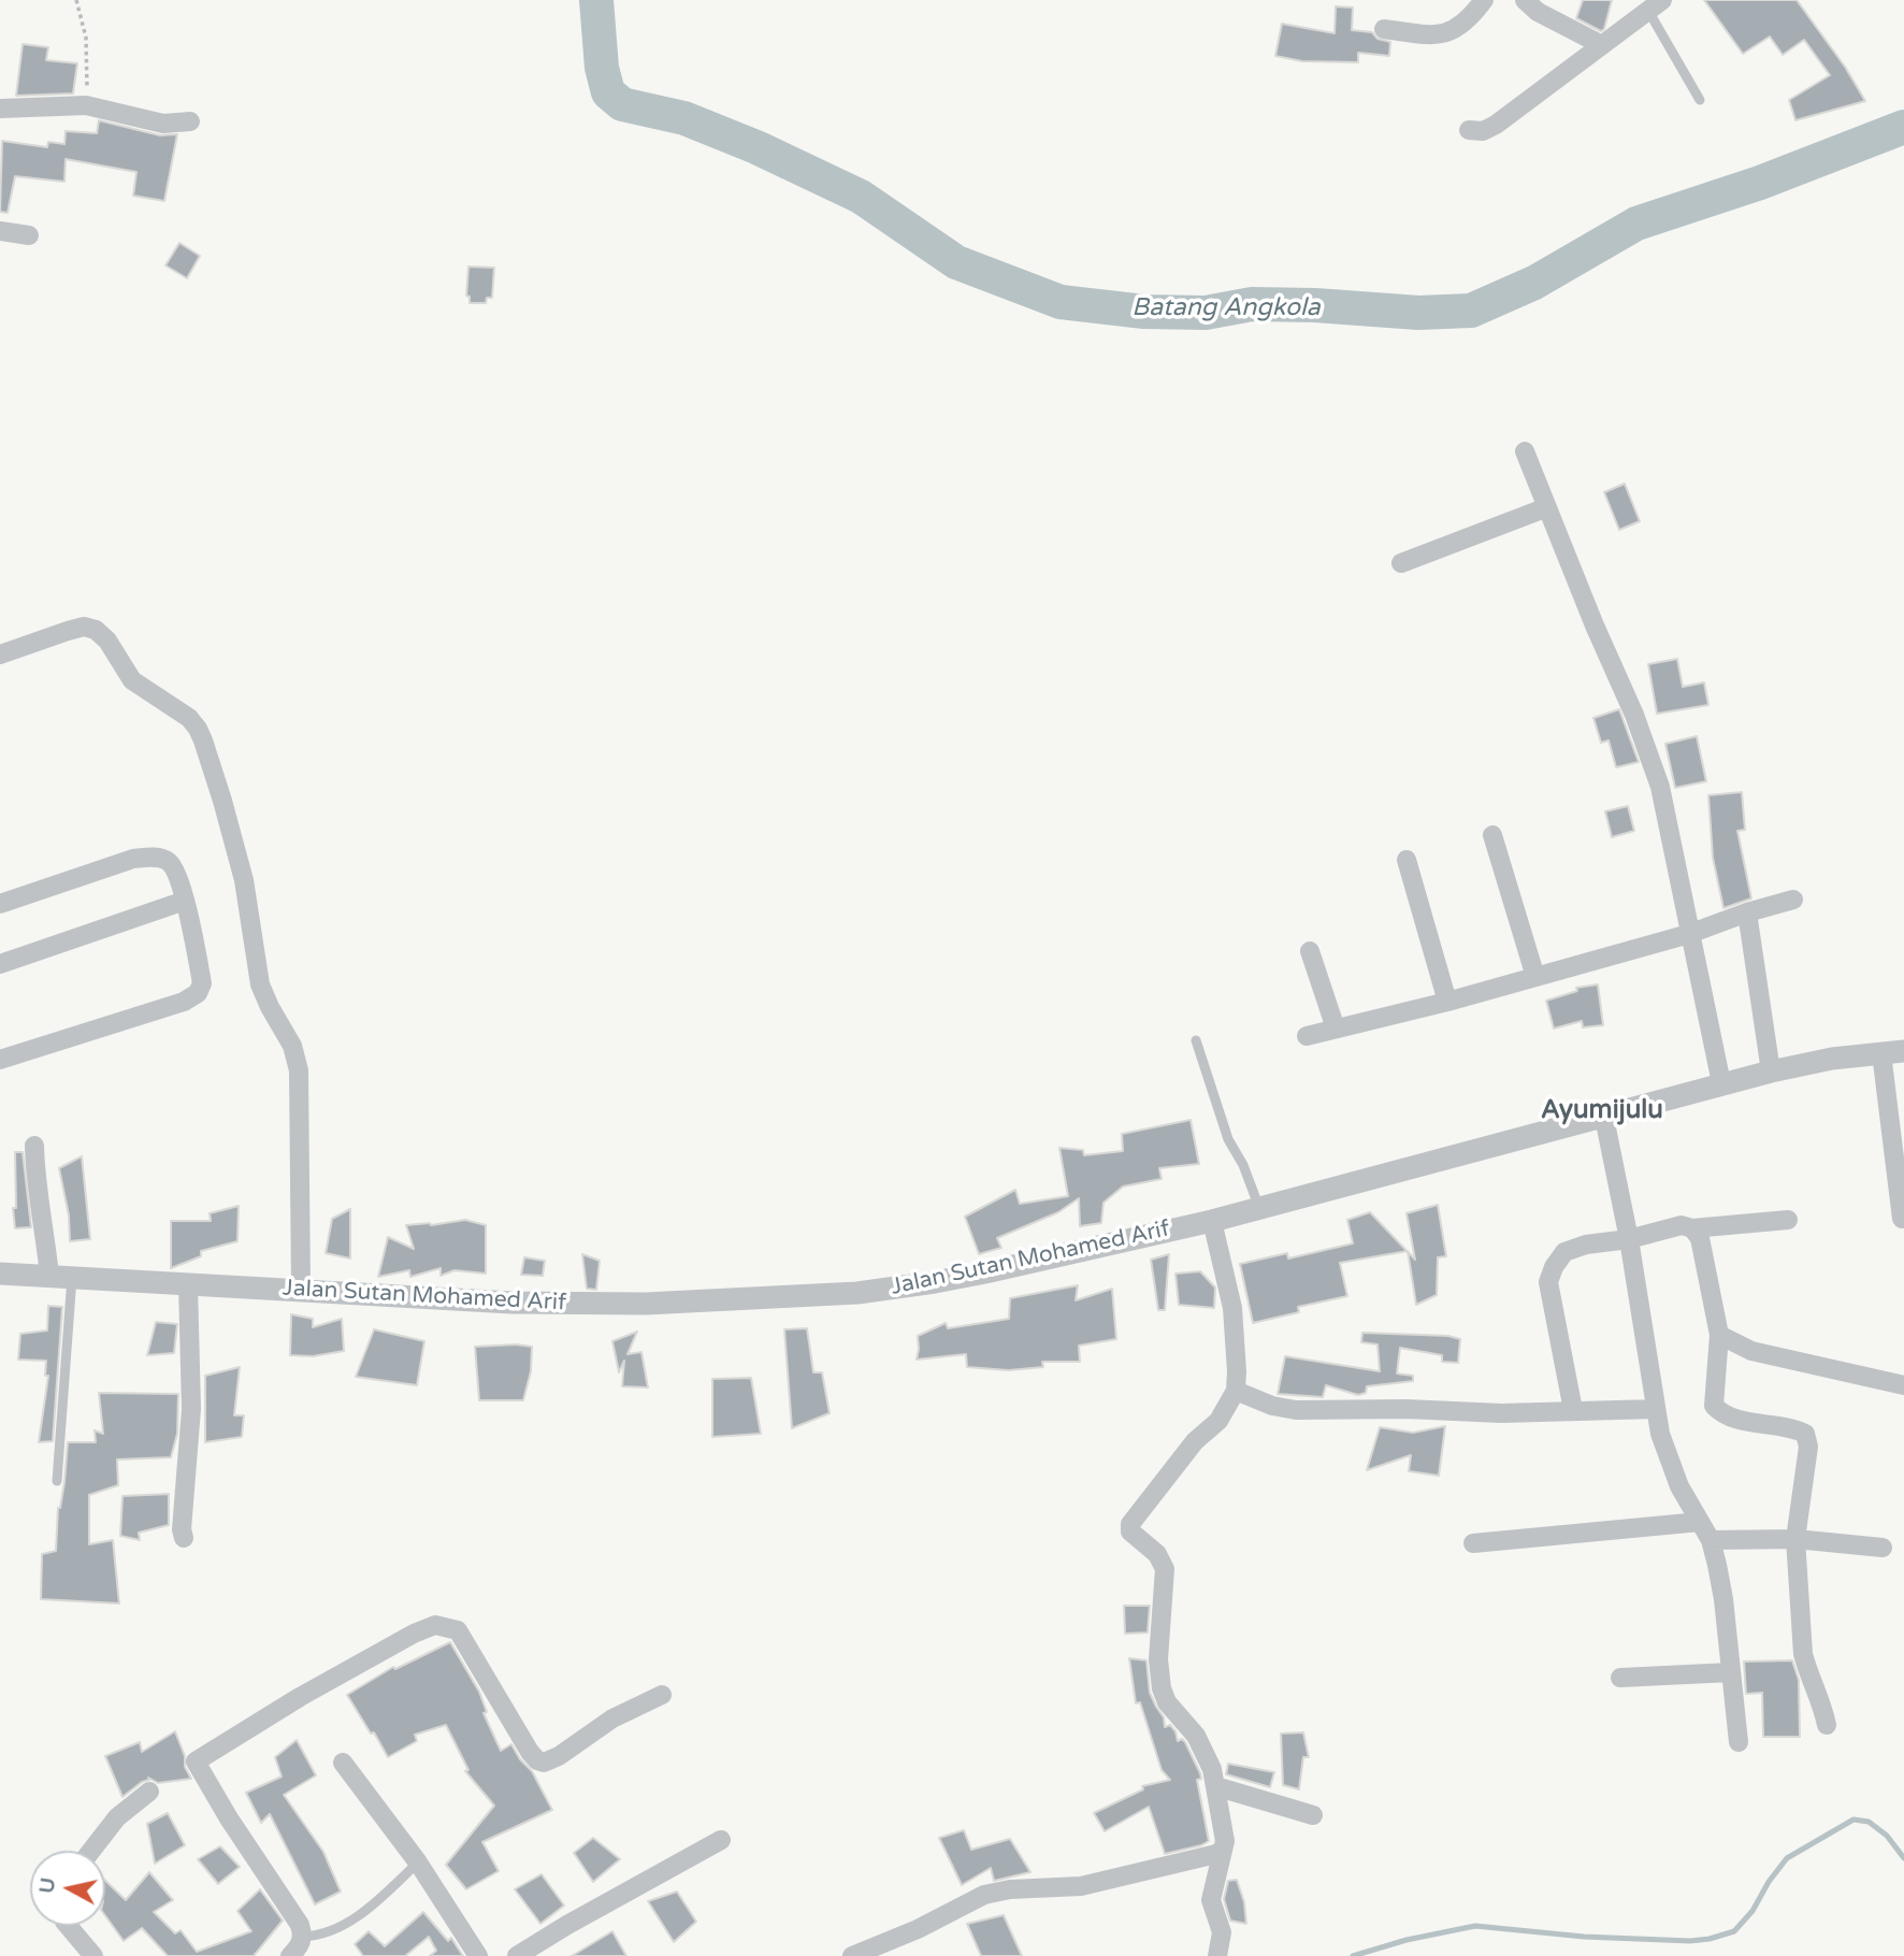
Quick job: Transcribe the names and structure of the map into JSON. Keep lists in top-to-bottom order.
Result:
{
  "streets": {
    "street": ["Jalan Sutan Mohamed Arif"]
  },
  "districts": ["Ayumijulu"],
  "water": ["Batang Angkola"],
  "north": "left"
}
